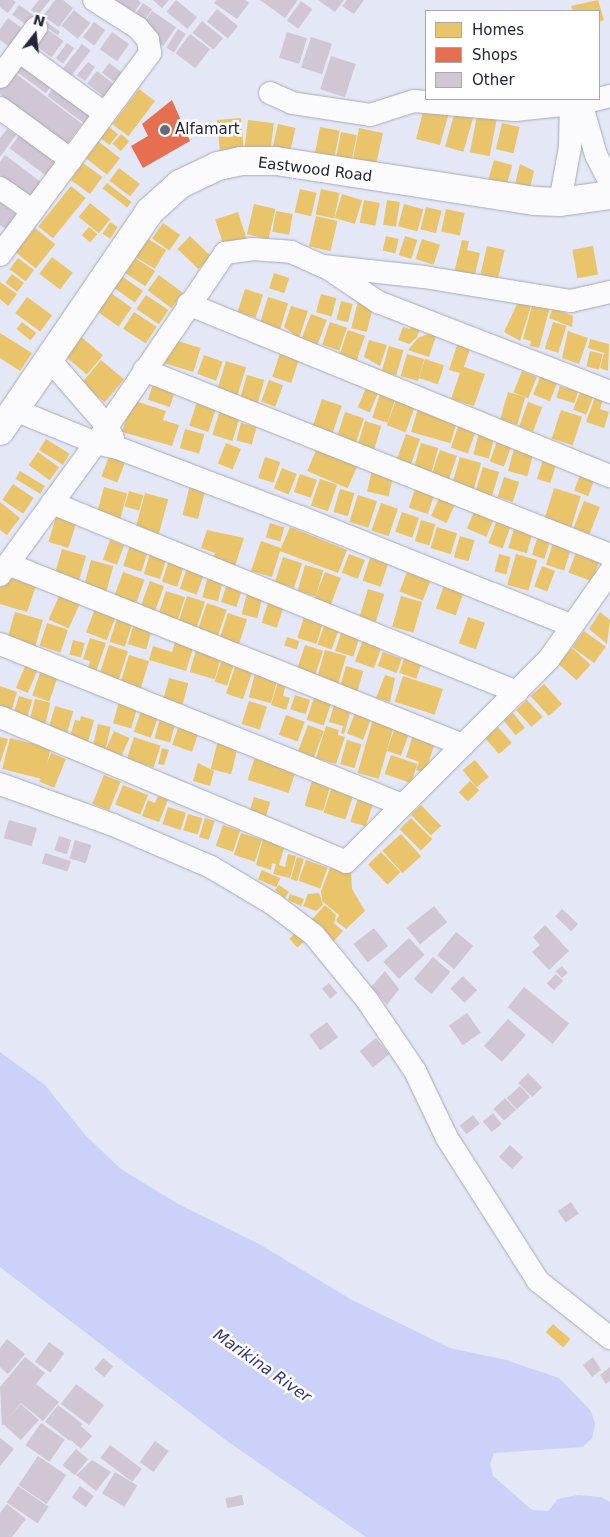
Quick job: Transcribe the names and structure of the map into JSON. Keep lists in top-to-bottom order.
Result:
{
  "streets": {
    "main road": ["Eastwood Road"]
  },
  "water": ["Marikina River"],
  "places": ["Alfamart"],
  "legend": ["Homes", "Shops", "Other"],
  "north": "top"
}
